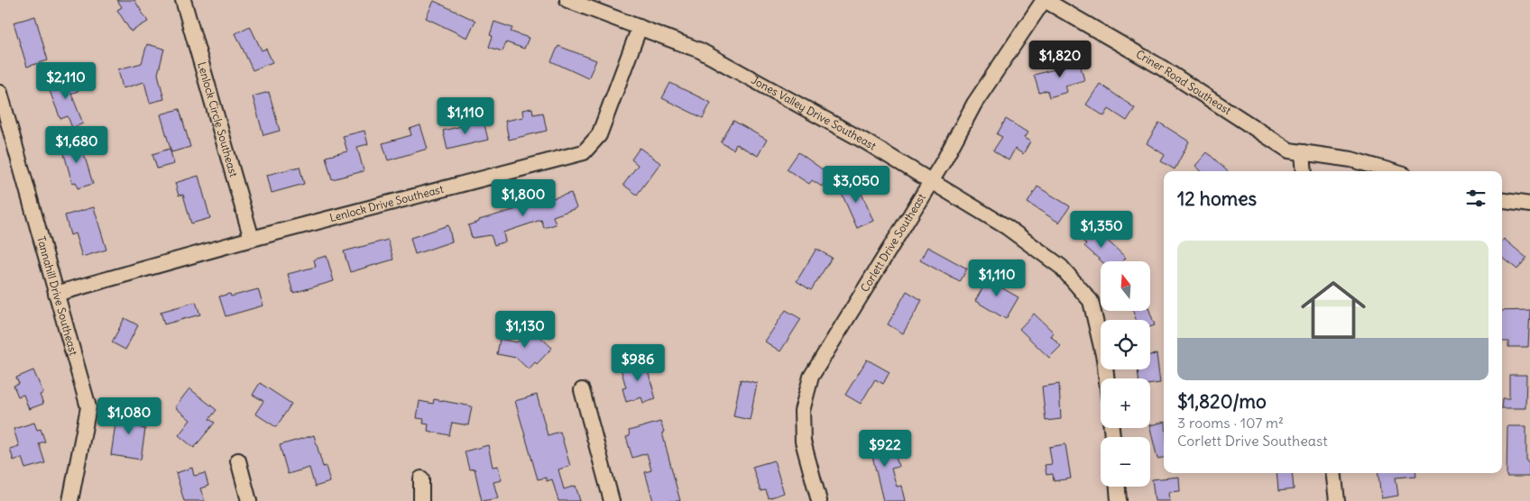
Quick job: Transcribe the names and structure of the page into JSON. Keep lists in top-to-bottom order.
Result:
{
  "streets": {
    "street": [
      "Criner Road Southeast",
      "Jones Valley Drive Southeast",
      "Lenlock Circle Southeast",
      "Lenlock Drive Southeast",
      "Corlett Drive Southeast",
      "Tannahill Drive Southeast"
    ]
  },
  "crossings": [
    ["Criner Road Southeast", "Corlett Drive Southeast"],
    ["Jones Valley Drive Southeast", "Lenlock Drive Southeast"],
    ["Jones Valley Drive Southeast", "Corlett Drive Southeast"],
    ["Lenlock Circle Southeast", "Lenlock Drive Southeast"],
    ["Lenlock Drive Southeast", "Tannahill Drive Southeast"]
  ],
  "north": "top",
  "page": {
    "price": [
      "$1,820",
      "$2,110",
      "$1,110",
      "$1,680",
      "$3,050",
      "$1,800",
      "$1,350",
      "$1,110",
      "$1,130",
      "$986",
      "$1,080",
      "$922"
    ],
    "heading": "12 homes",
    "list": [
      {
        "name": "$1,820/mo",
        "note": "3 rooms · 107 m² · Corlett Drive Southeast"
      }
    ],
    "map_buttons": ["+", "−"]
  }
}
